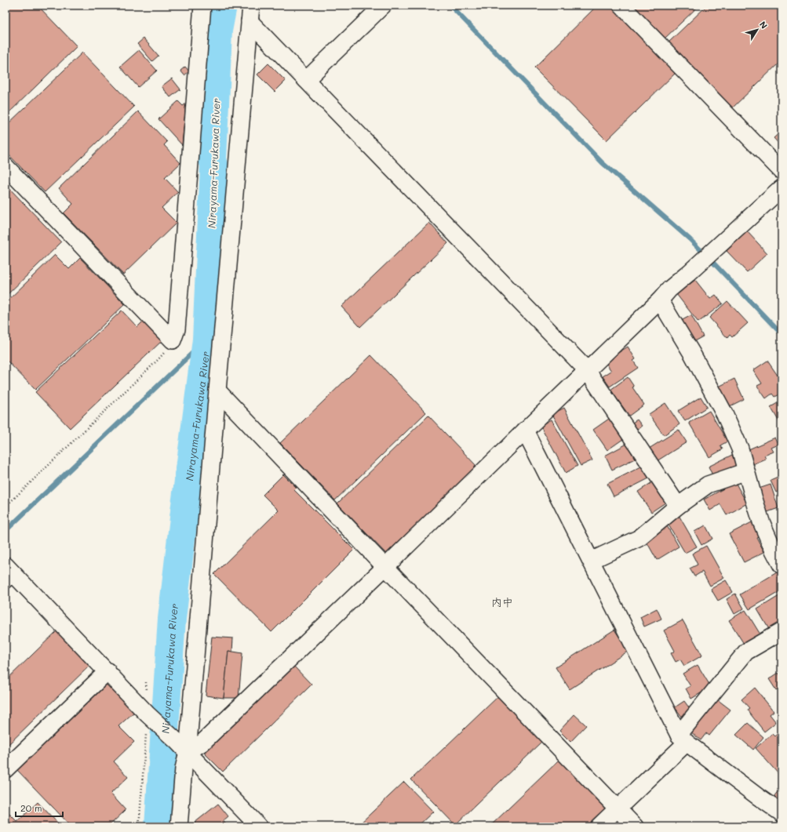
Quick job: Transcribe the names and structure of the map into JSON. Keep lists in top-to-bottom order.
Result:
{
  "districts": ["内中"],
  "water": ["Nirayama-Furukawa River"],
  "scale_bar": "20 m",
  "north": "top right"
}
